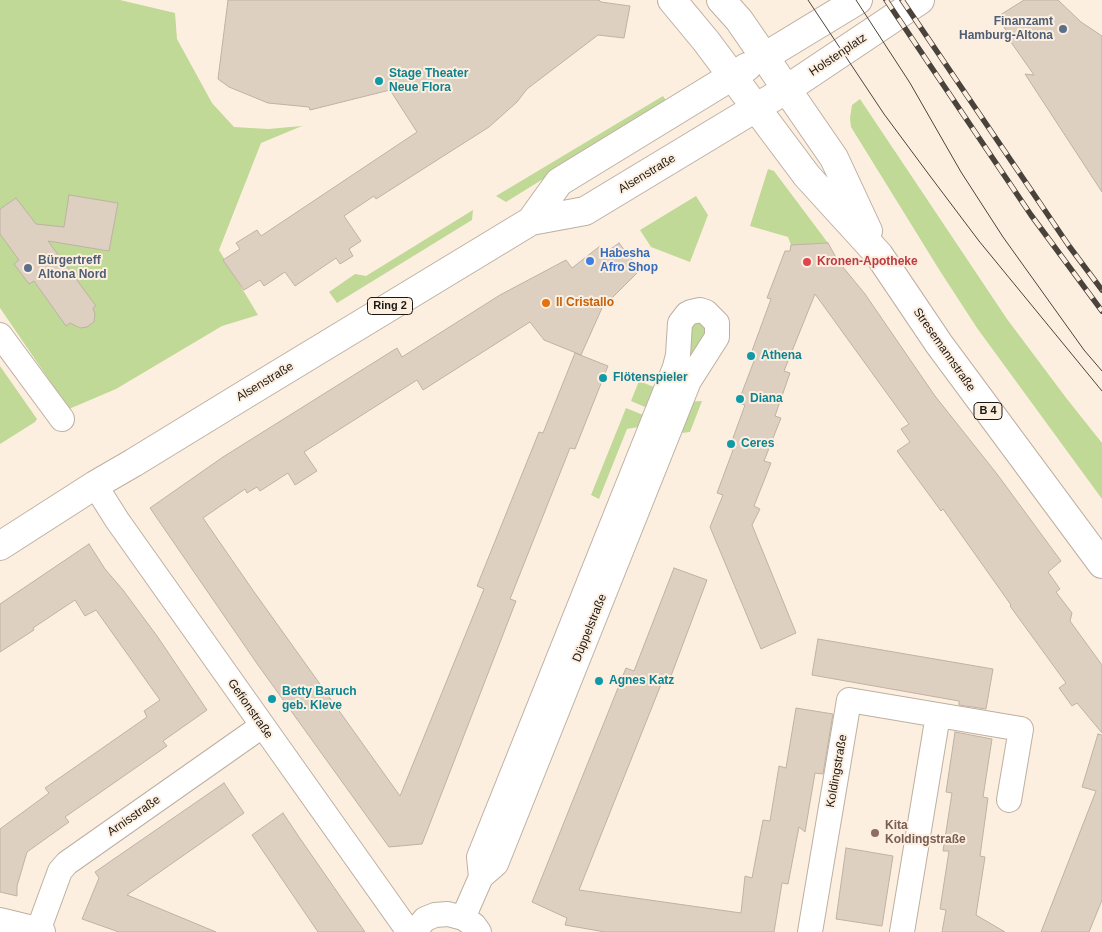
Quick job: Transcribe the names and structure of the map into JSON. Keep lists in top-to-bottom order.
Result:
{
  "streets": {
    "main road": [
      "Holstenplatz",
      "Alsenstraße",
      "Ring 2",
      "Stresemannstraße",
      "B 4"
    ],
    "street": [
      "Düppelstraße",
      "Gefionstraße",
      "Koldingstraße",
      "Arnisstraße"
    ]
  },
  "crossings": [
    ["Holstenplatz", "Alsenstraße"],
    ["Holstenplatz", "Stresemannstraße"],
    ["Alsenstraße", "Ring 2"],
    ["Alsenstraße", "Stresemannstraße"],
    ["Alsenstraße", "Gefionstraße"],
    ["Ring 2", "Stresemannstraße"],
    ["Gefionstraße", "Arnisstraße"]
  ],
  "places": [
    "Finanzamt Hamburg-Altona",
    "Stage Theater Neue Flora",
    "Habesha Afro Shop",
    "Kronen-Apotheke",
    "Bürgertreff Altona Nord",
    "Il Cristallo",
    "Athena",
    "Flötenspieler",
    "Diana",
    "Ceres",
    "Agnes Katz",
    "Betty Baruch geb. Kleve",
    "Kita Koldingstraße"
  ]
}
